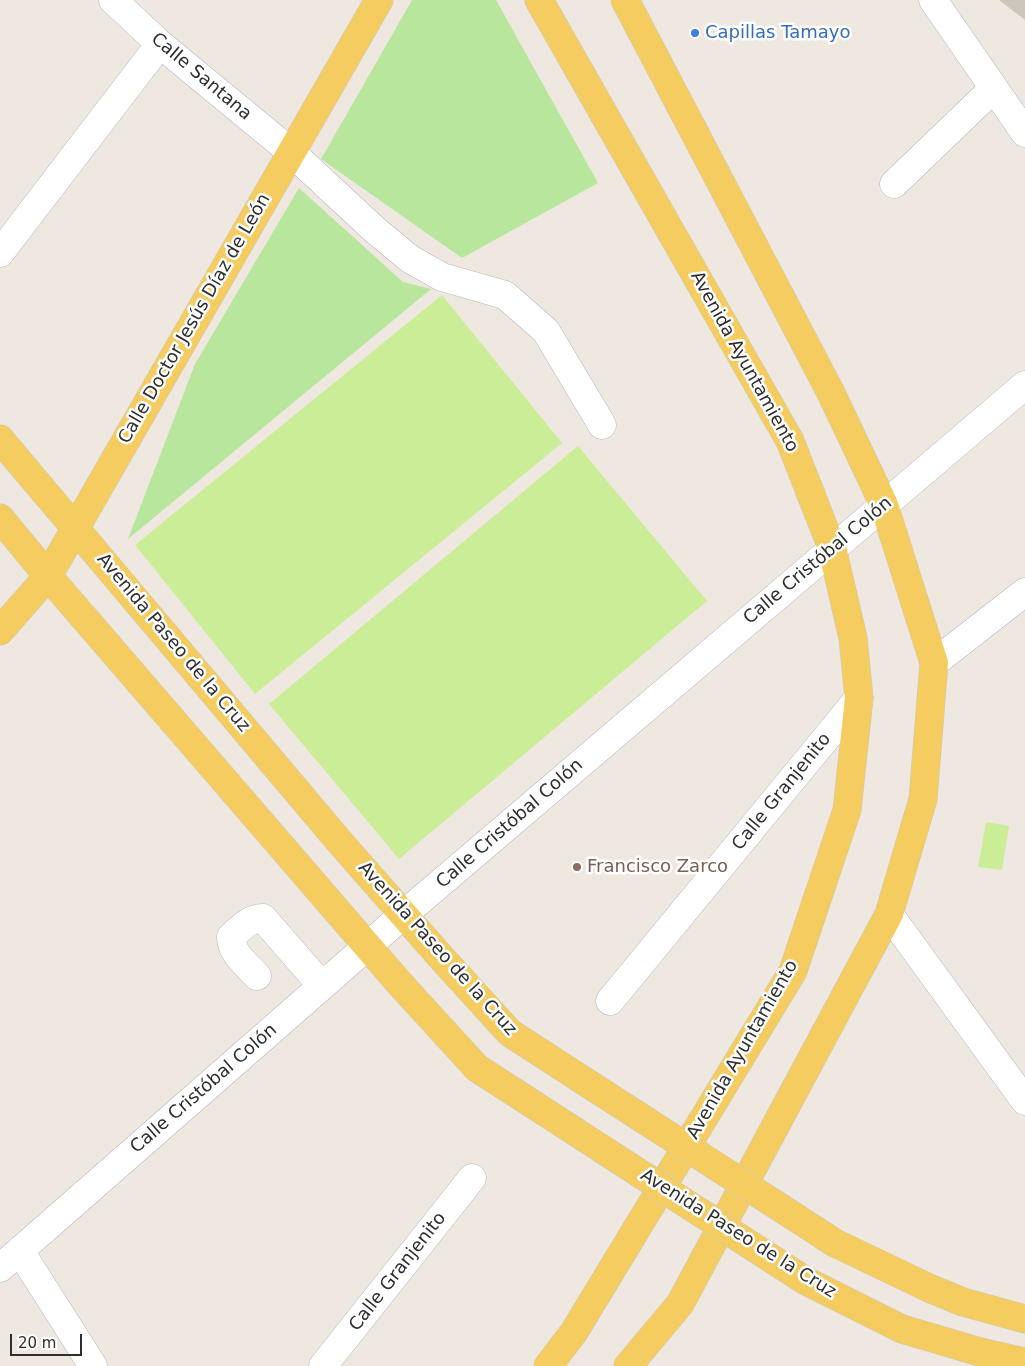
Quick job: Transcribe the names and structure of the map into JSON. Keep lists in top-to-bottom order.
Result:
{
  "streets": {
    "main road": ["Calle Doctor Jesús Díaz de León", "Avenida Ayuntamiento", "Avenida Paseo de la Cruz"],
    "street": ["Calle Santana", "Calle Cristóbal Colón", "Calle Granjenito"]
  },
  "crossings": [
    ["Calle Santana", "Calle Doctor Jesús Díaz de León"],
    ["Calle Doctor Jesús Díaz de León", "Avenida Paseo de la Cruz"],
    ["Avenida Ayuntamiento", "Calle Cristóbal Colón"],
    ["Avenida Ayuntamiento", "Calle Granjenito"],
    ["Calle Cristóbal Colón", "Avenida Paseo de la Cruz"]
  ],
  "places": ["Capillas Tamayo", "Francisco Zarco"],
  "scale_bar": "20 m"
}
